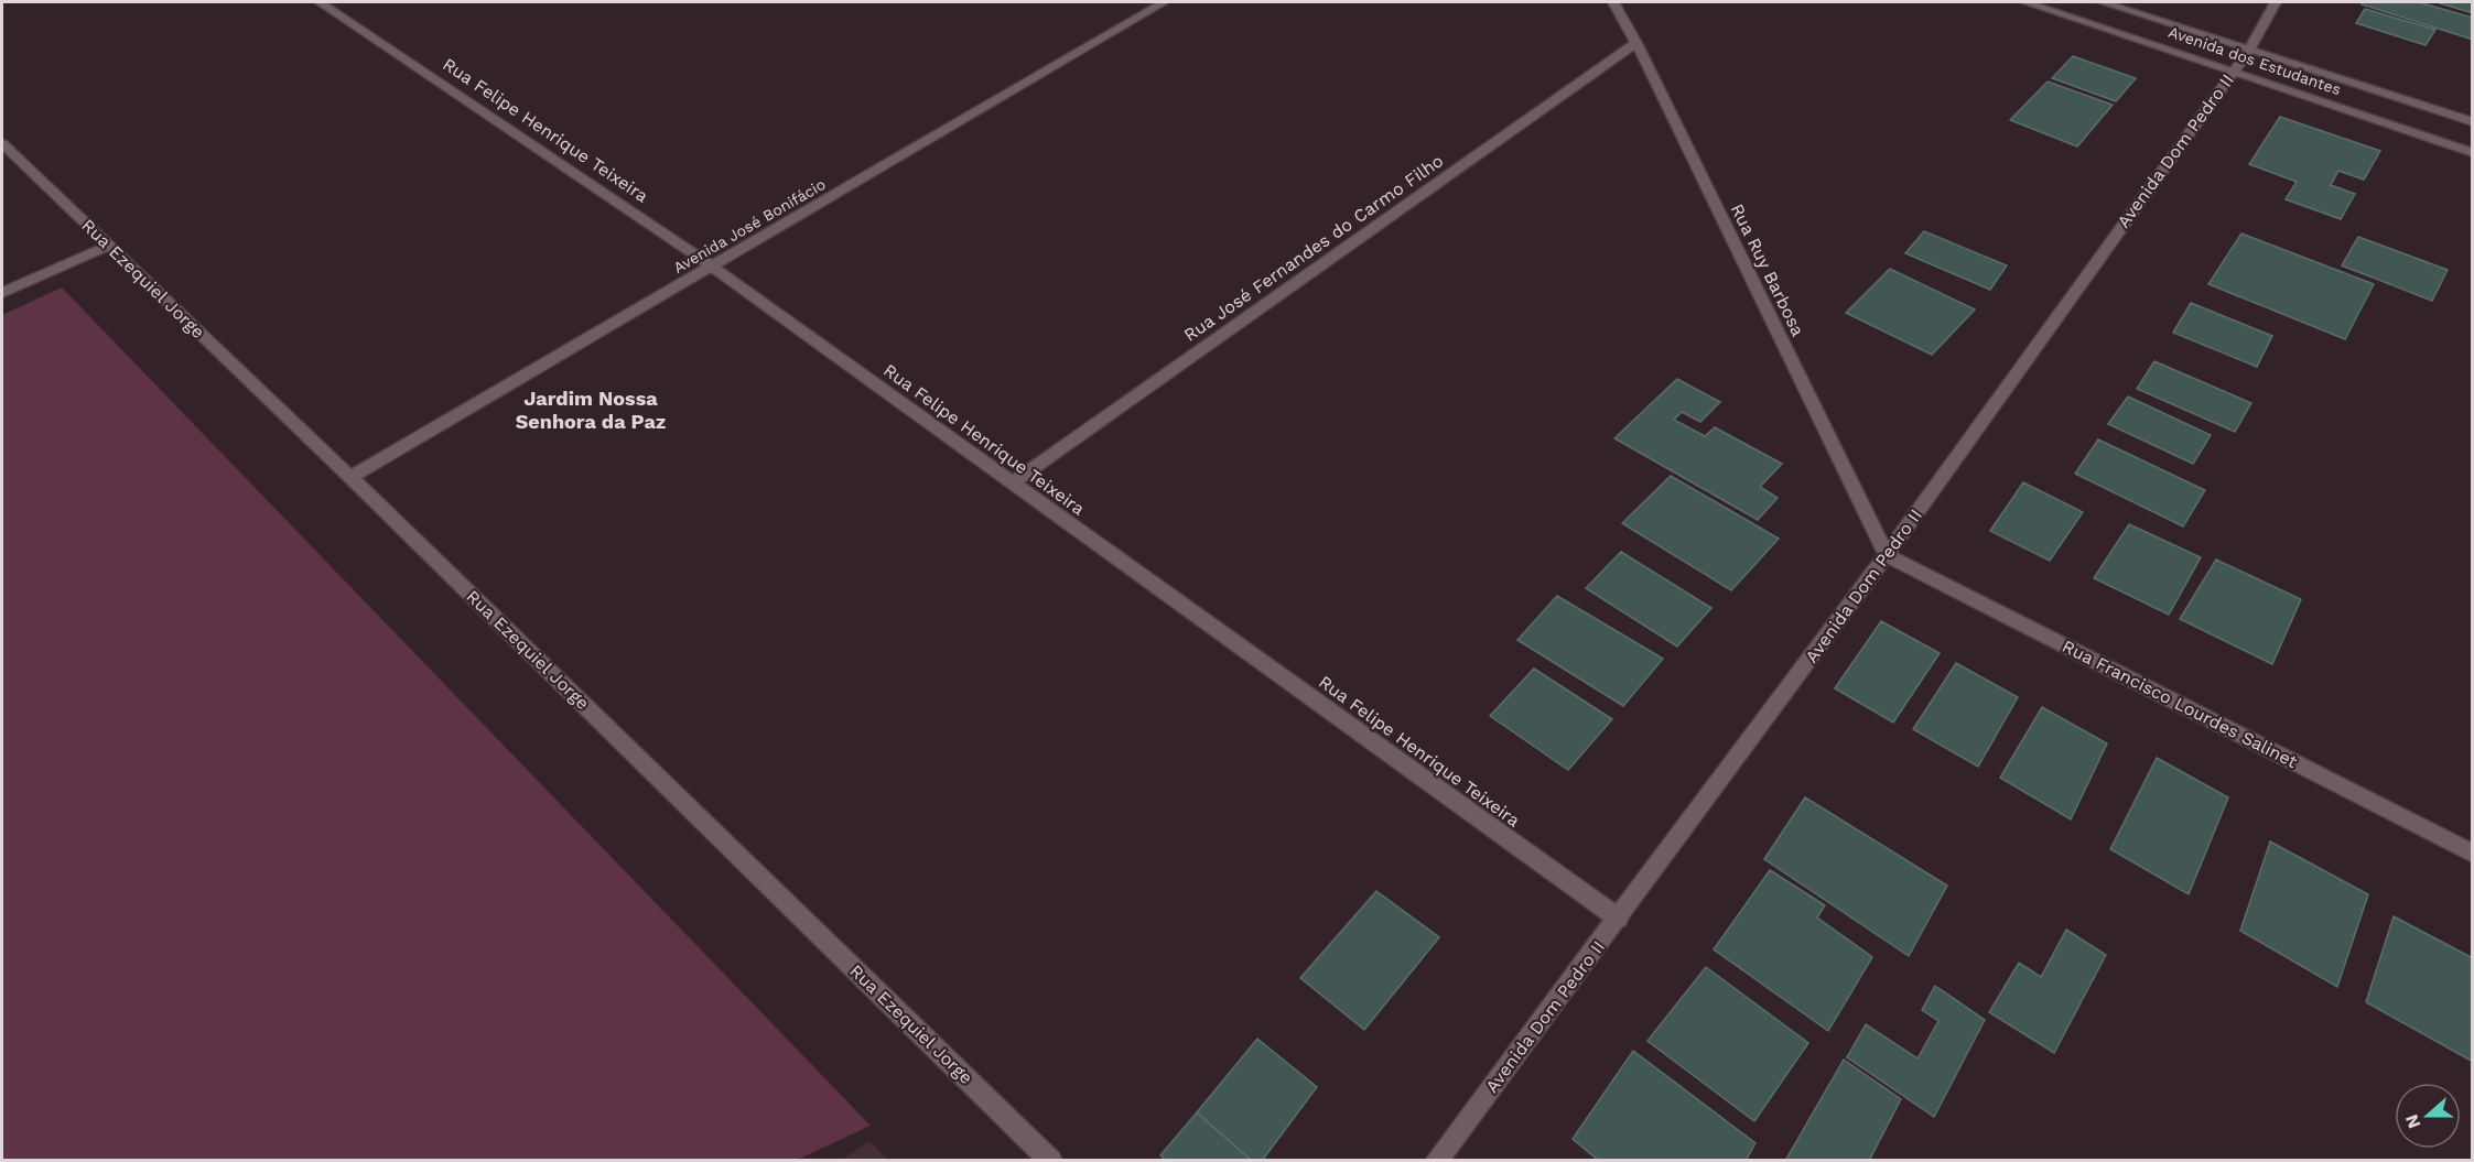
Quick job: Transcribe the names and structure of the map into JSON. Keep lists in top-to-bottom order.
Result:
{
  "streets": {
    "street": [
      "Avenida dos Estudantes",
      "Rua Felipe Henrique Teixeira",
      "Avenida Dom Pedro II",
      "Avenida José Bonifácio",
      "Rua José Fernandes do Carmo Filho",
      "Rua Ruy Barbosa",
      "Rua Ezequiel Jorge",
      "Rua Francisco Lourdes Salinet"
    ]
  },
  "crossings": [
    ["Avenida dos Estudantes", "Avenida Dom Pedro II"],
    ["Rua Felipe Henrique Teixeira", "Avenida Dom Pedro II"],
    ["Rua Felipe Henrique Teixeira", "Avenida José Bonifácio"],
    ["Rua Felipe Henrique Teixeira", "Rua José Fernandes do Carmo Filho"],
    ["Avenida Dom Pedro II", "Rua Ruy Barbosa"],
    ["Avenida Dom Pedro II", "Rua Francisco Lourdes Salinet"],
    ["Avenida José Bonifácio", "Rua Ezequiel Jorge"],
    ["Rua José Fernandes do Carmo Filho", "Rua Ruy Barbosa"],
    ["Rua Ruy Barbosa", "Rua Francisco Lourdes Salinet"]
  ],
  "districts": ["Jardim Nossa Senhora da Paz"],
  "north": "left"
}
